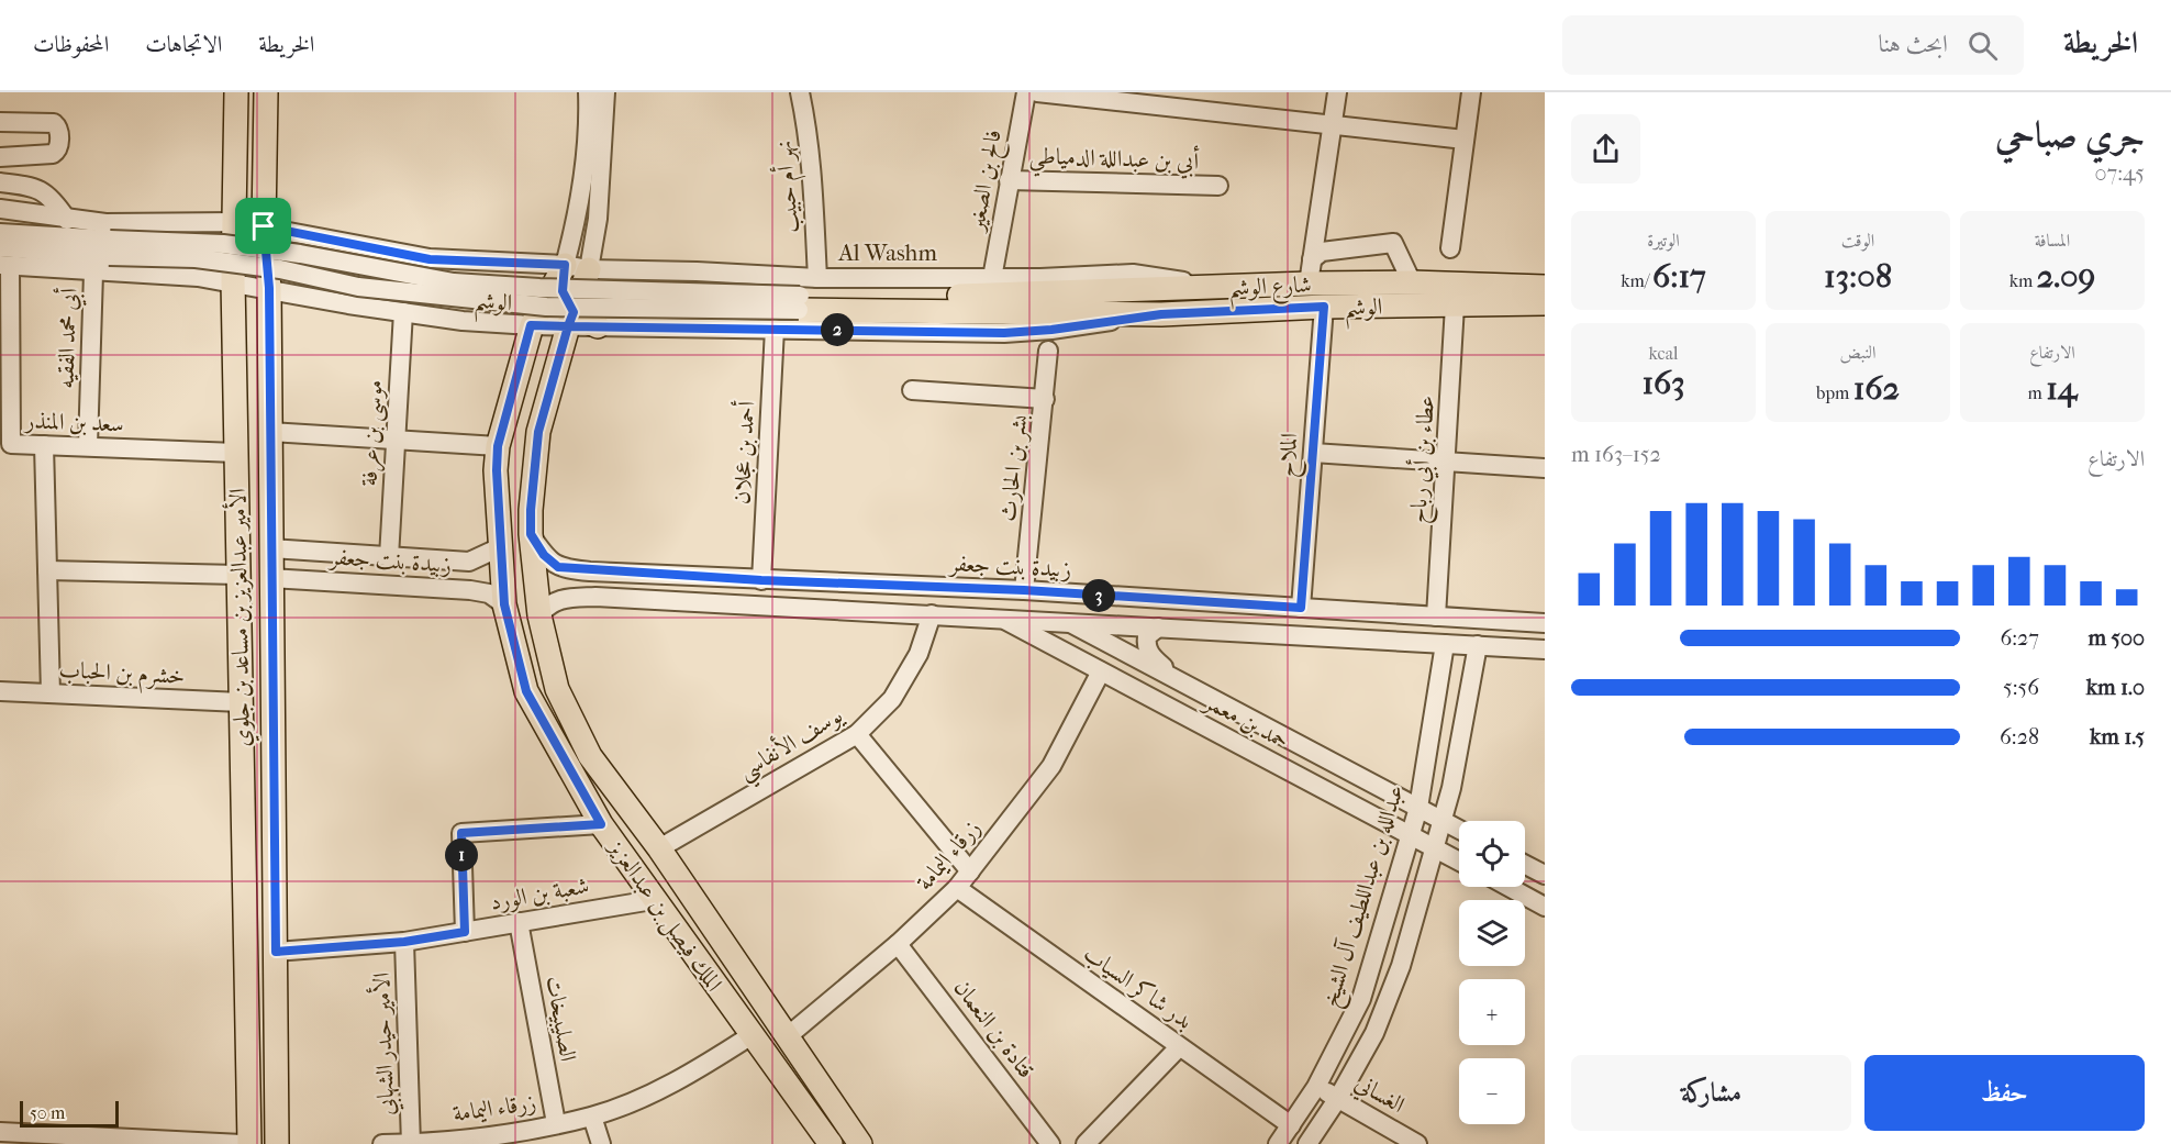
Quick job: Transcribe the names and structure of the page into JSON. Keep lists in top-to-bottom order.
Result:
{
  "streets": {
    "main road": [
      "شارع الوشم",
      "الوشم",
      "الأمير عبدالعزيز بن مساعد بن جلوي",
      "الملك فيصل بن عبدالعزيز"
    ],
    "street": [
      "أبي بن عبداللة الدمياطي",
      "فالح بن الصغير",
      "نهر أم حبيب",
      "Al Washm",
      "أبي محمد الفقيه",
      "سعد بن المنذر",
      "موسى بن عرفة",
      "أحمد بن عجلان",
      "الملاح",
      "عطاء بن أبي رباح",
      "بشر بن الحارث",
      "زبيدة بنت جعفر",
      "خشرم بن الحباب",
      "حمد بن معمر",
      "يوسف الأنفاسي",
      "زرقاء اليمامة",
      "شعبة بن الورد",
      "عبدالله بن عبداللطيف آل الشيخ",
      "بدر شاكر السياب",
      "الصليبيخات",
      "قتادة بن النعمان",
      "الأمير حيدر الشهابي",
      "الغساني"
    ]
  },
  "crossings": [
    ["أبي بن عبداللة الدمياطي", "فالح بن الصغير"],
    ["فالح بن الصغير", "Al Washm"],
    ["نهر أم حبيب", "Al Washm"],
    ["Al Washm", "شارع الوشم"],
    ["Al Washm", "الوشم"],
    ["Al Washm", "الملك فيصل بن عبدالعزيز"],
    ["شارع الوشم", "الوشم"],
    ["الوشم", "أبي محمد الفقيه"],
    ["الوشم", "سعد بن المنذر"],
    ["الوشم", "موسى بن عرفة"],
    ["الوشم", "الملاح"],
    ["الوشم", "عطاء بن أبي رباح"],
    ["الوشم", "الأمير عبدالعزيز بن مساعد بن جلوي"],
    ["الوشم", "الملك فيصل بن عبدالعزيز"],
    ["أبي محمد الفقيه", "سعد بن المنذر"],
    ["سعد بن المنذر", "الأمير عبدالعزيز بن مساعد بن جلوي"],
    ["موسى بن عرفة", "زبيدة بنت جعفر"],
    ["أحمد بن عجلان", "زبيدة بنت جعفر"],
    ["الملاح", "زبيدة بنت جعفر"],
    ["عطاء بن أبي رباح", "زبيدة بنت جعفر"],
    ["بشر بن الحارث", "زبيدة بنت جعفر"],
    ["زبيدة بنت جعفر", "الأمير عبدالعزيز بن مساعد بن جلوي"],
    ["زبيدة بنت جعفر", "الملك فيصل بن عبدالعزيز"],
    ["الأمير عبدالعزيز بن مساعد بن جلوي", "خشرم بن الحباب"],
    ["الأمير عبدالعزيز بن مساعد بن جلوي", "شعبة بن الورد"],
    ["حمد بن معمر", "زرقاء اليمامة"],
    ["حمد بن معمر", "عبدالله بن عبداللطيف آل الشيخ"],
    ["يوسف الأنفاسي", "الملك فيصل بن عبدالعزيز"],
    ["زرقاء اليمامة", "الملك فيصل بن عبدالعزيز"],
    ["زرقاء اليمامة", "بدر شاكر السياب"],
    ["زرقاء اليمامة", "الصليبيخات"],
    ["زرقاء اليمامة", "قتادة بن النعمان"],
    ["زرقاء اليمامة", "الأمير حيدر الشهابي"],
    ["شعبة بن الورد", "الملك فيصل بن عبدالعزيز"],
    ["شعبة بن الورد", "الصليبيخات"],
    ["شعبة بن الورد", "الأمير حيدر الشهابي"],
    ["عبدالله بن عبداللطيف آل الشيخ", "بدر شاكر السياب"],
    ["عبدالله بن عبداللطيف آل الشيخ", "الغساني"]
  ],
  "scale_bar": "50 m",
  "page": {
    "header": "الخريطة",
    "search": "ابحث هنا",
    "nav": ["الخريطة", "الاتجاهات", "المحفوظات"],
    "heading": ["جري صباحي", "07:45"],
    "stats": [
      ["المسافة", "2.09 km"],
      ["الوقت", "13:08"],
      ["الوتيرة", "6:17 /km"],
      ["الارتفاع", "14 m"],
      ["النبض", "162 bpm"],
      ["kcal", "163"]
    ],
    "pins": ["2", "3", "1"],
    "chart": ["الارتفاع", "152–163 m"],
    "list": [
      {
        "name": "500 m",
        "note": "6:27"
      },
      {
        "name": "1.0 km",
        "note": "5:56"
      },
      {
        "name": "1.5 km",
        "note": "6:28"
      }
    ],
    "map_buttons": ["+", "−"],
    "buttons": ["حفظ", "مشاركة"],
    "scale": "50 m"
  }
}
